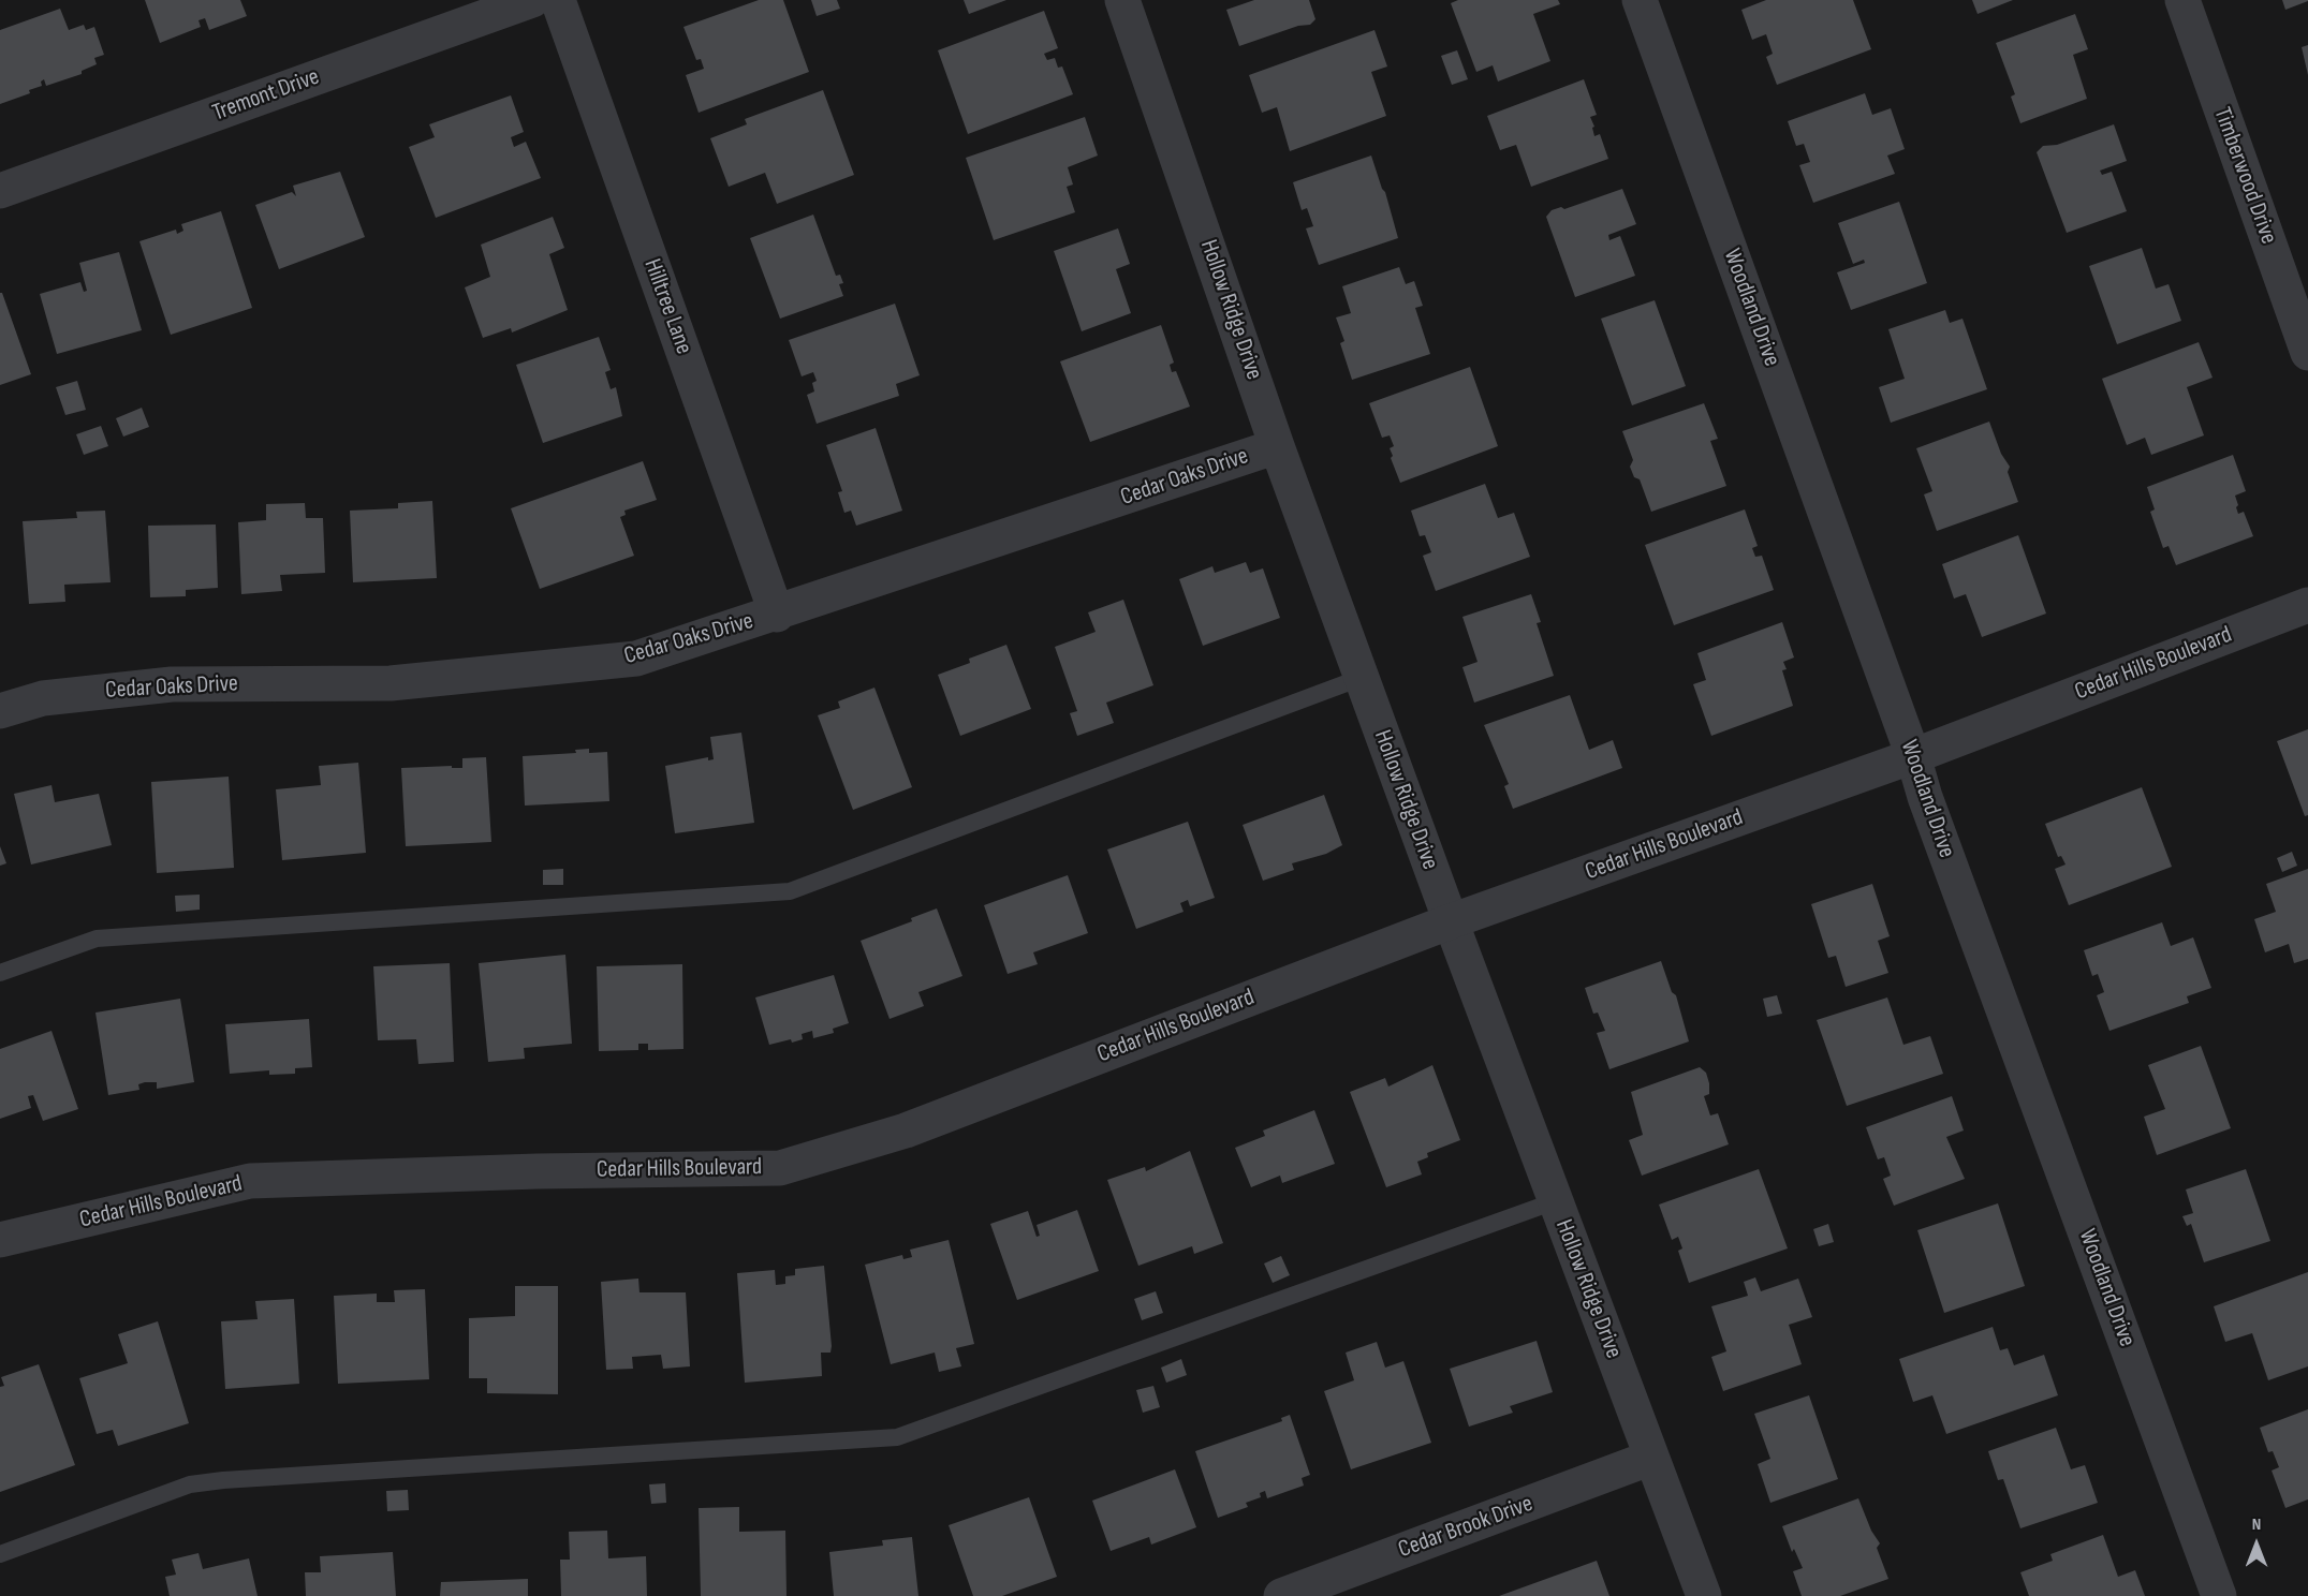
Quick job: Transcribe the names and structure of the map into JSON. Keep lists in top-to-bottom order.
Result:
{
  "streets": {
    "street": [
      "Tremont Drive",
      "Timberwood Drive",
      "Hilltree Lane",
      "Woodland Drive",
      "Hollow Ridge Drive",
      "Cedar Oaks Drive",
      "Cedar Hills Boulevard",
      "Cedar Brook Drive"
    ]
  },
  "crossings": [
    ["Hilltree Lane", "Cedar Oaks Drive"],
    ["Woodland Drive", "Cedar Hills Boulevard"],
    ["Hollow Ridge Drive", "Cedar Oaks Drive"],
    ["Hollow Ridge Drive", "Cedar Hills Boulevard"],
    ["Hollow Ridge Drive", "Cedar Brook Drive"]
  ],
  "north": "top"
}
